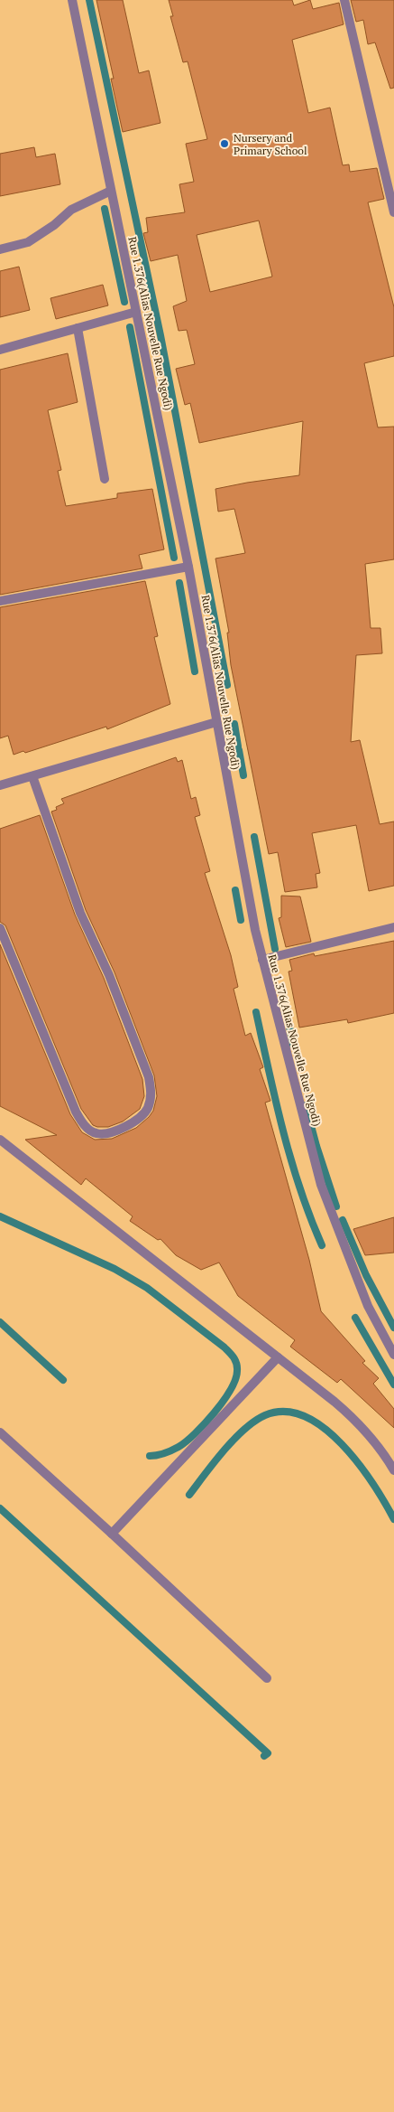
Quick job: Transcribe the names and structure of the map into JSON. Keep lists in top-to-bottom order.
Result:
{
  "streets": {
    "street": ["Rue 1.376(Alias Nouvelle Rue Ngodi)"]
  },
  "places": ["Nursery and Primary School"]
}
